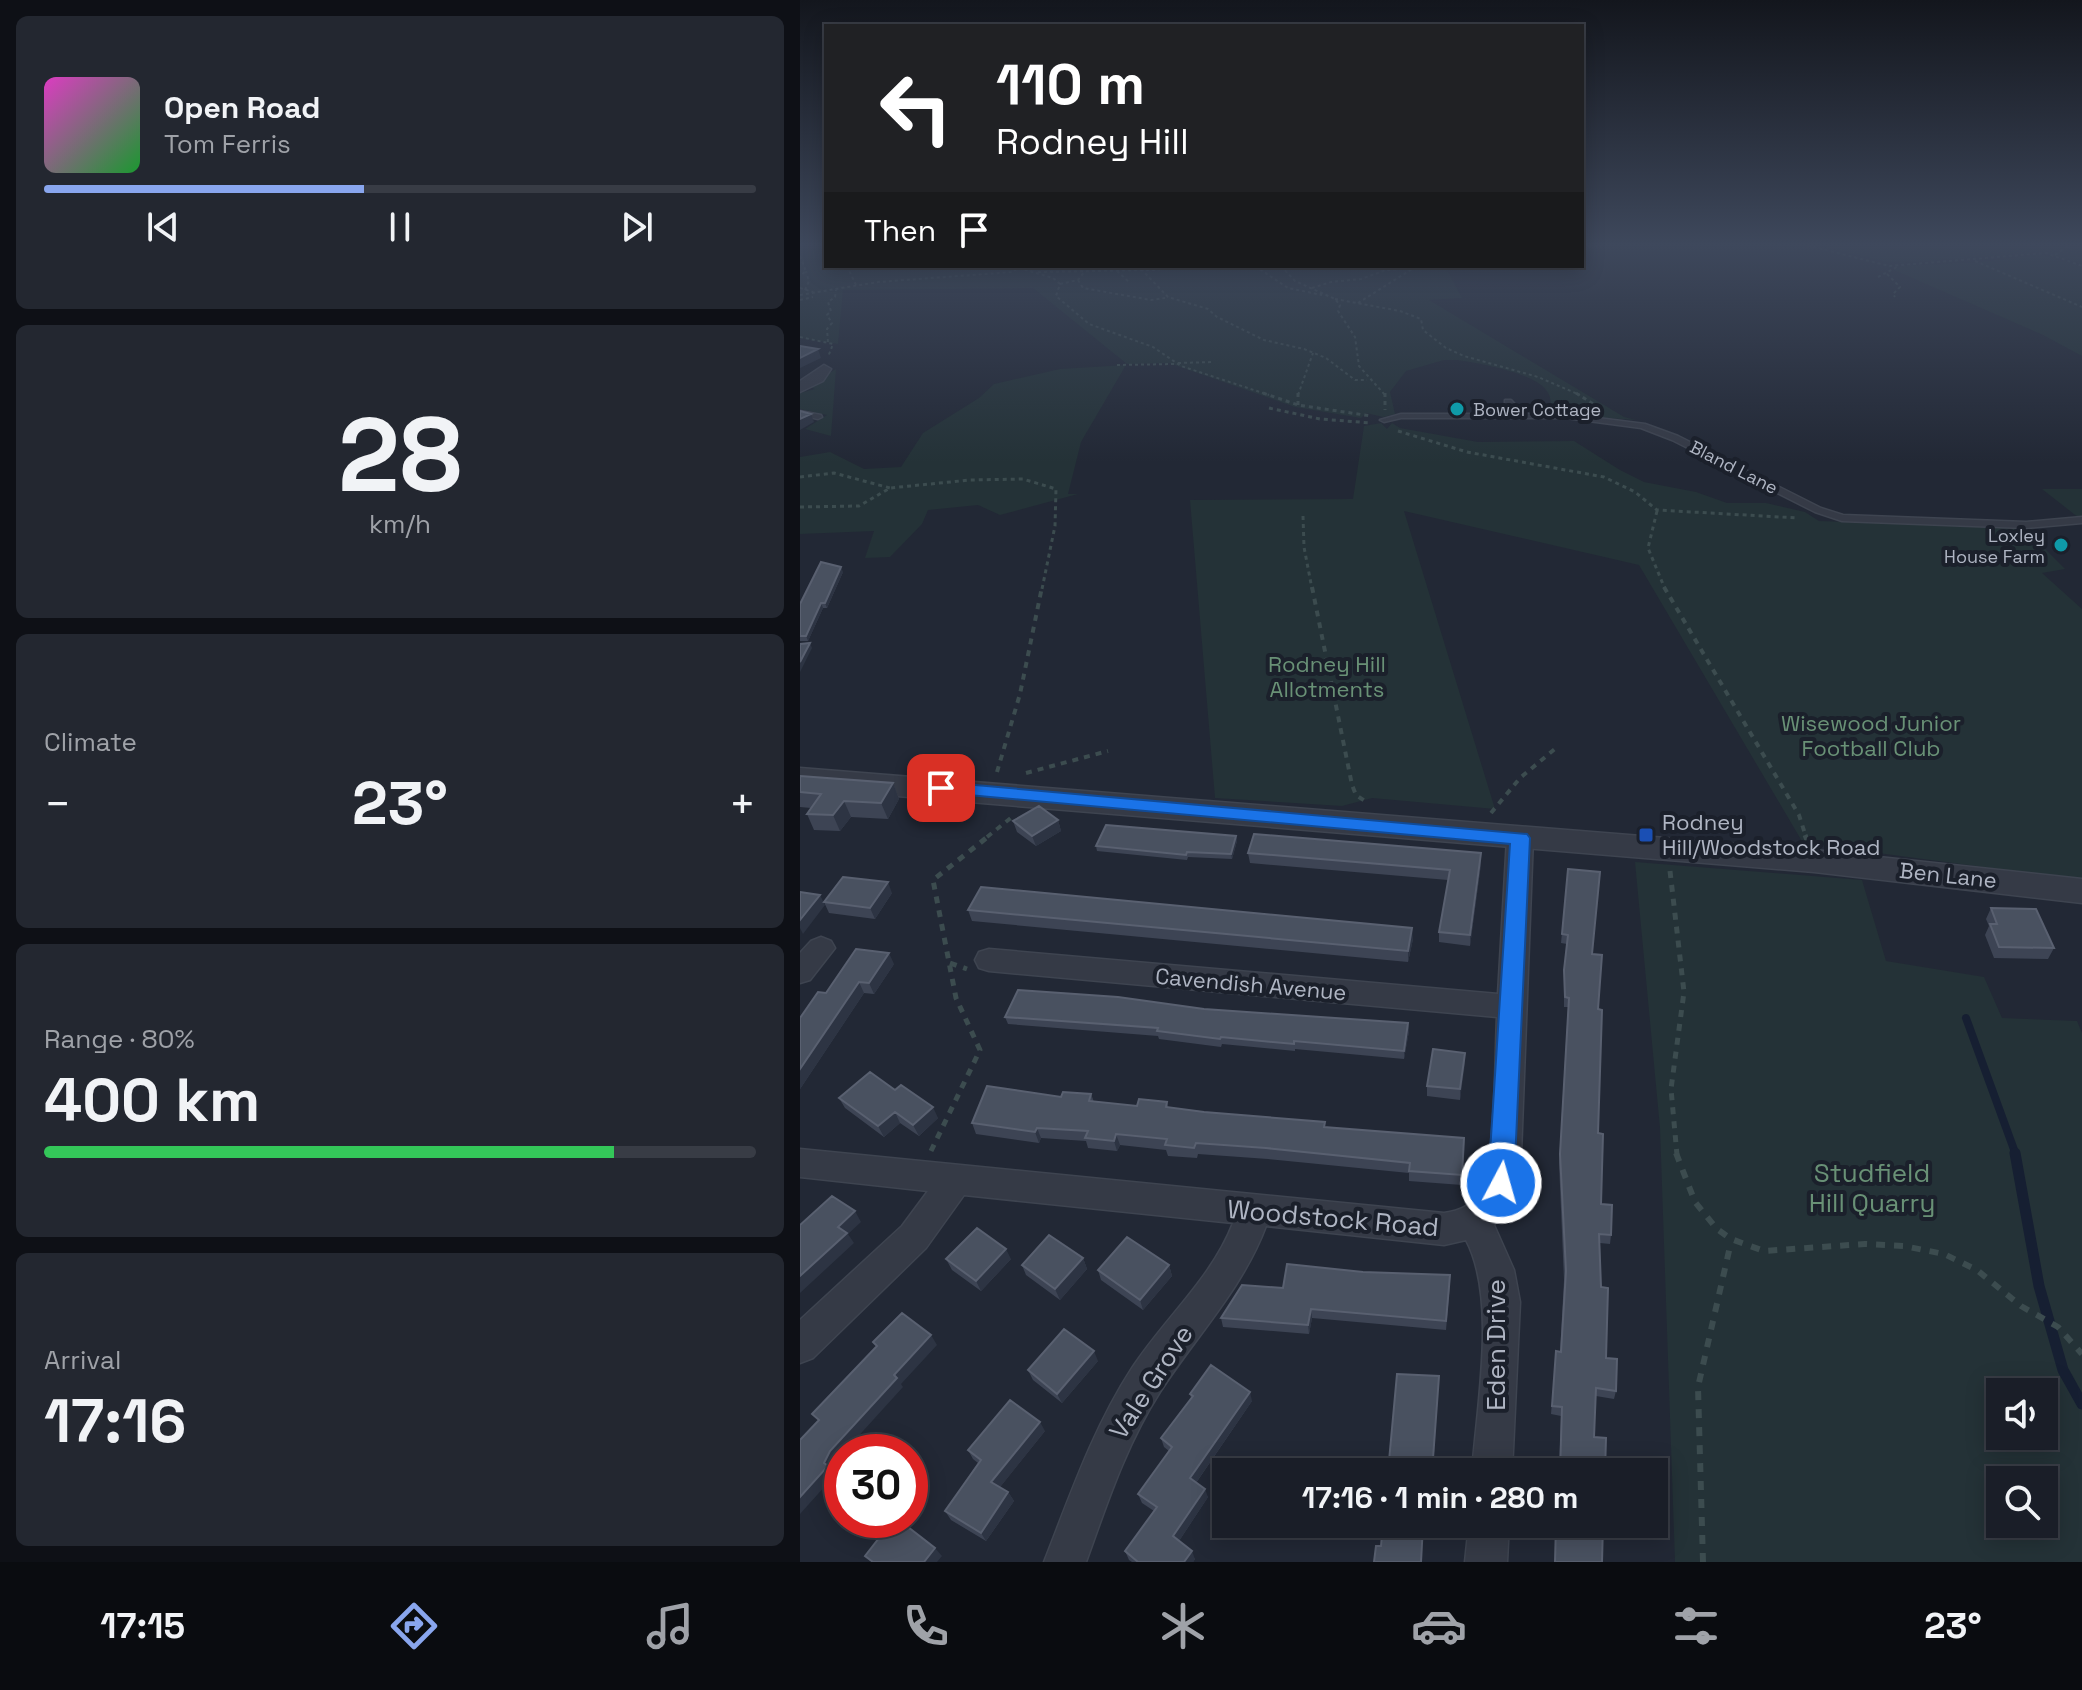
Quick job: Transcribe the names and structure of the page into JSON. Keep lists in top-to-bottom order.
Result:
{
  "streets": {
    "street": [
      "Ben Lane",
      "Cavendish Avenue",
      "Woodstock Road",
      "Eden Drive",
      "Vale Grove"
    ],
    "lane": ["Bland Lane"]
  },
  "crossings": [
    ["Woodstock Road", "Eden Drive"],
    ["Woodstock Road", "Vale Grove"]
  ],
  "parks": ["Rodney Hill Allotments", "Wisewood Junior Football Club", "Studfield Hill Quarry"],
  "places": {
    "other": ["Bower Cottage", "Loxley House Farm"],
    "transit": ["Rodney Hill/Woodstock Road"]
  },
  "page": {
    "turn": ["110 m", "Rodney Hill"],
    "song": ["Open Road", "Tom Ferris"],
    "then": "Then",
    "tile": [
      ["28", "km/h"],
      "Climate",
      ["Range · 80%", "400 km"],
      ["Arrival", "17:16"]
    ],
    "heat": ["−", "23°", "+"],
    "limit": "30",
    "trip": "17:16 · 1 min · 280 m",
    "tabs": ["17:15", "23°"]
  }
}
